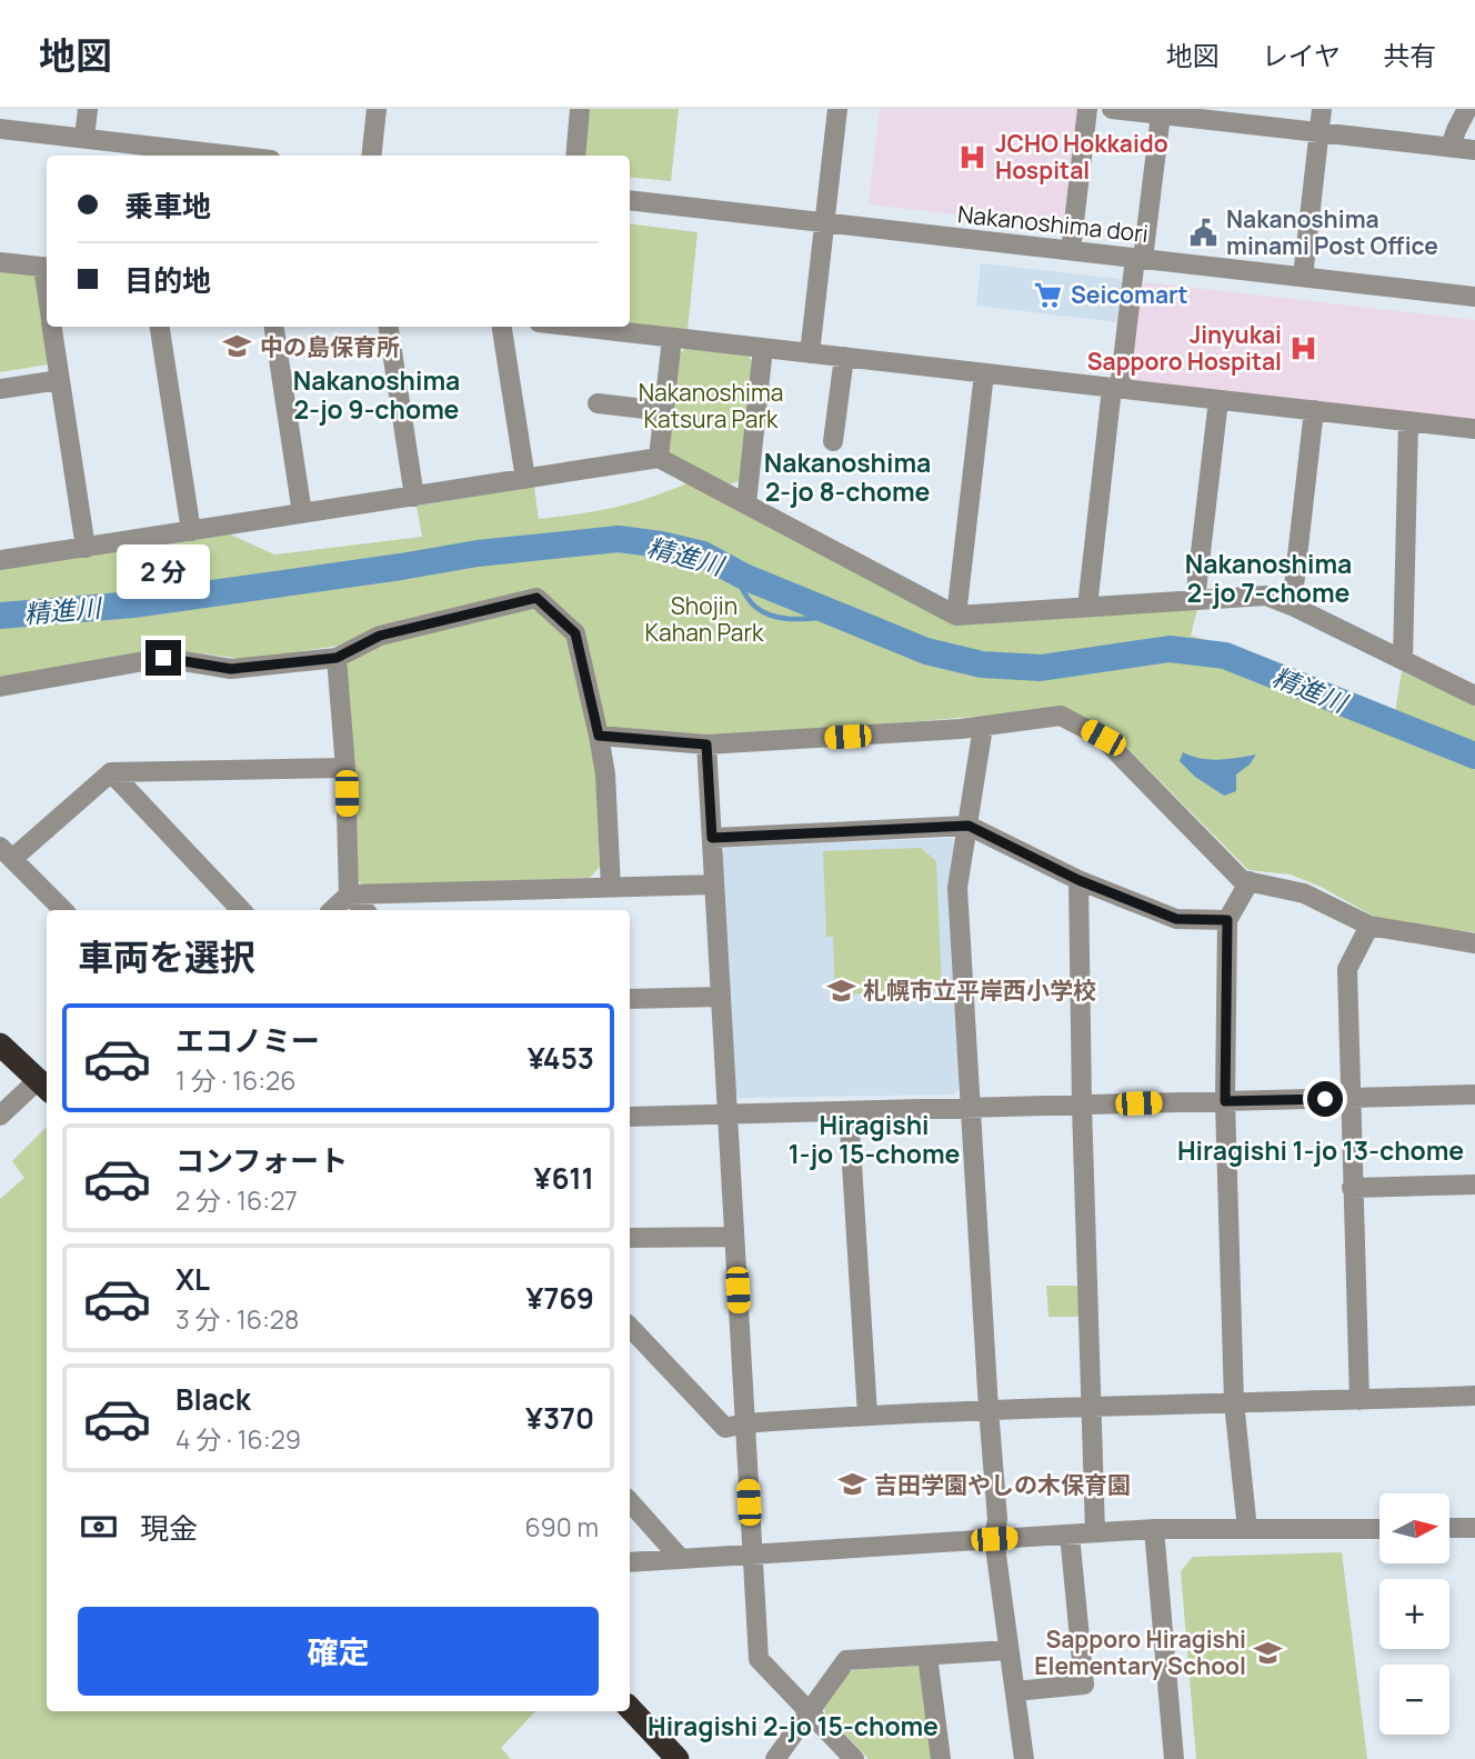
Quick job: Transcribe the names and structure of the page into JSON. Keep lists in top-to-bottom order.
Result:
{
  "streets": {
    "street": ["Nakanoshima dori"]
  },
  "districts": [
    "Nakanoshima 2-jo 9-chome",
    "Nakanoshima 2-jo 8-chome",
    "Nakanoshima 2-jo 7-chome",
    "Hiragishi 1-jo 15-chome",
    "Hiragishi 1-jo 13-chome",
    "Hiragishi 2-jo 15-chome"
  ],
  "water": ["精進川"],
  "parks": ["Nakanoshima Katsura Park", "Shojin Kahan Park"],
  "places": {
    "hospital": ["JCHO Hokkaido Hospital", "Jinyukai Sapporo Hospital"],
    "public building": ["Nakanoshima minami Post Office"],
    "supermarket": ["Seicomart"],
    "school or university": [
      "中の島保育所",
      "札幌市立平岸西小学校",
      "吉田学園やしの木保育園",
      "Sapporo Hiragishi Elementary School"
    ]
  },
  "north": "right",
  "page": {
    "header": "地図",
    "nav": ["地図", "レイヤ", "共有"],
    "banner": ["乗車地", "目的地"],
    "bubble": "2 分",
    "heading": "車両を選択",
    "list": [
      {
        "name": "エコノミー",
        "note": "1 分 · 16:26",
        "value": "¥453"
      },
      {
        "name": "コンフォート",
        "note": "2 分 · 16:27",
        "value": "¥611"
      },
      {
        "name": "XL",
        "note": "3 分 · 16:28",
        "value": "¥769"
      },
      {
        "name": "Black",
        "note": "4 分 · 16:29",
        "value": "¥370"
      }
    ],
    "pay": ["現金", "690 m"],
    "map_buttons": ["+", "−"],
    "buttons": "確定"
  }
}
